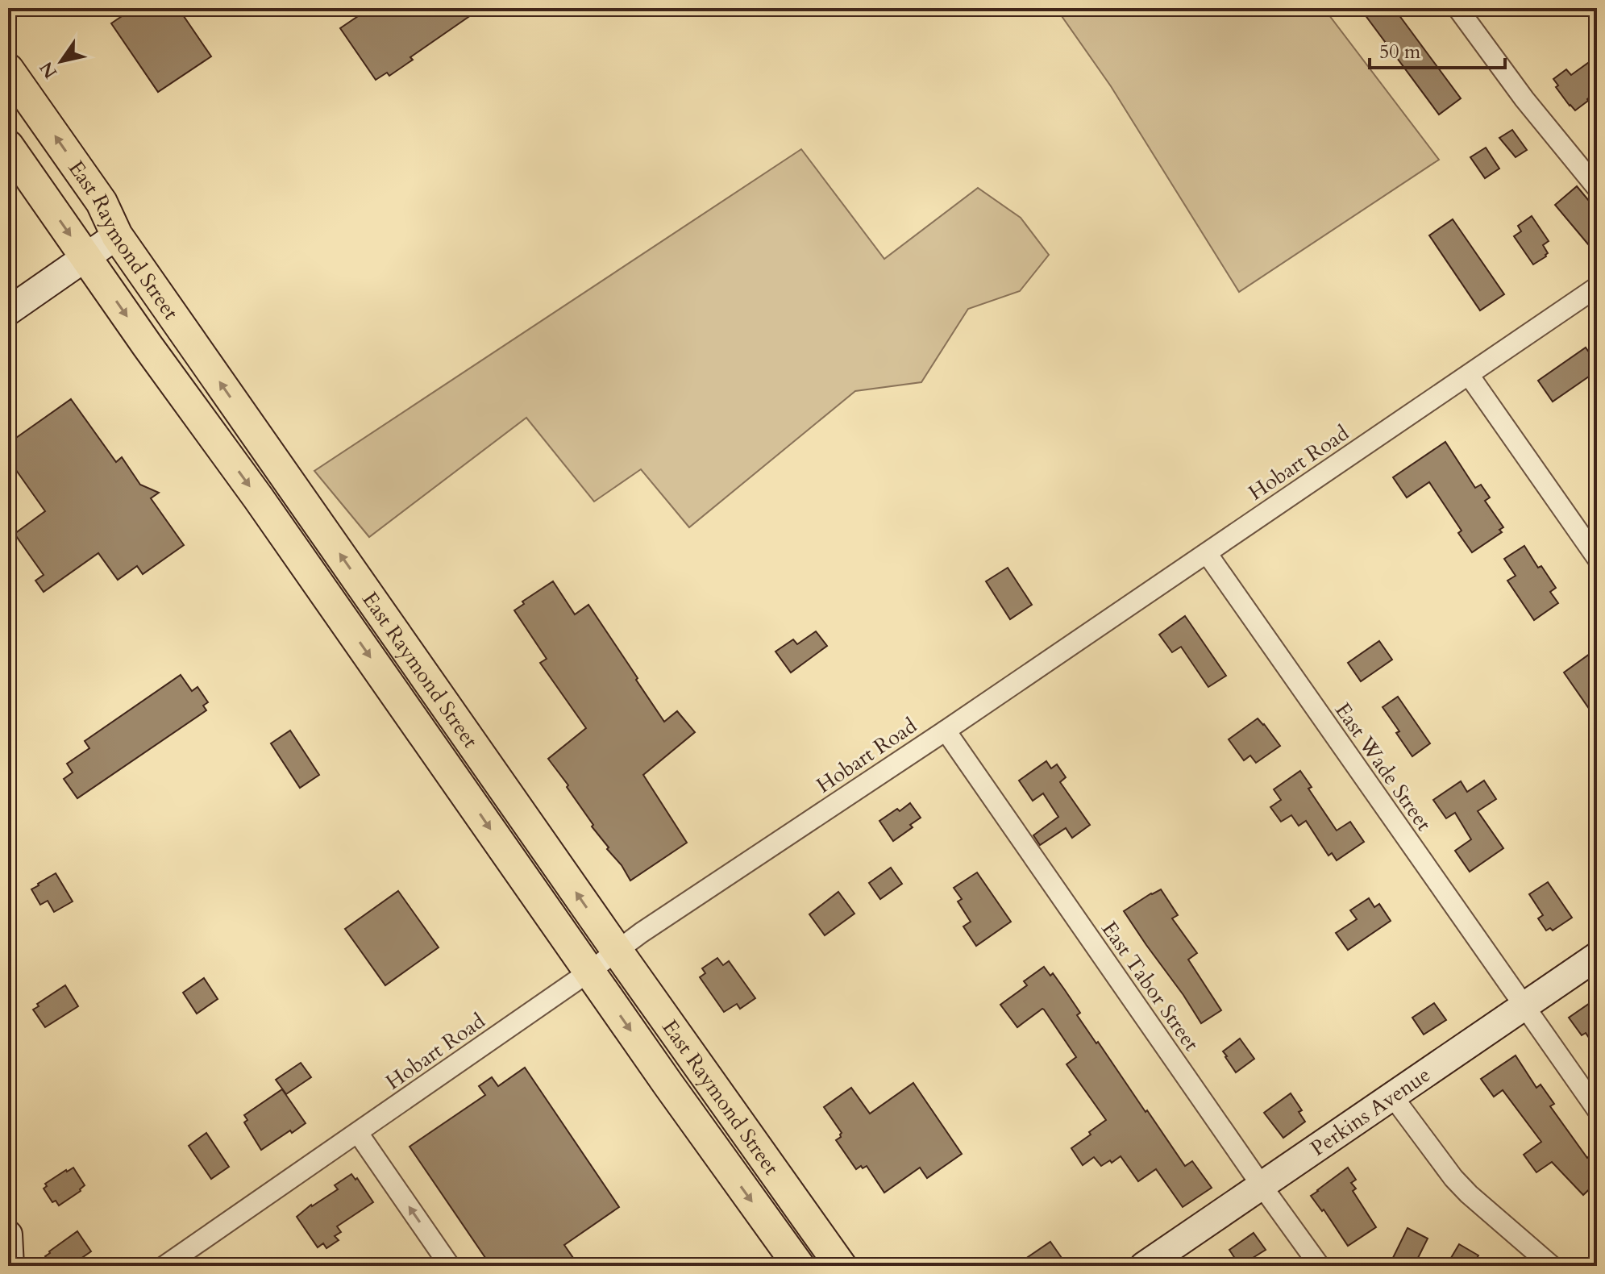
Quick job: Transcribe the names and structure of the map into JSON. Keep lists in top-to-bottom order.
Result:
{
  "streets": {
    "main road": ["East Raymond Street"],
    "street": [
      "Hobart Road",
      "East Wade Street",
      "East Tabor Street",
      "Perkins Avenue"
    ]
  },
  "crossings": [
    ["East Raymond Street", "Hobart Road"],
    ["Hobart Road", "East Wade Street"],
    ["Hobart Road", "East Tabor Street"],
    ["East Wade Street", "Perkins Avenue"],
    ["East Tabor Street", "Perkins Avenue"]
  ],
  "scale_bar": "50 m",
  "north": "bottom left"
}
